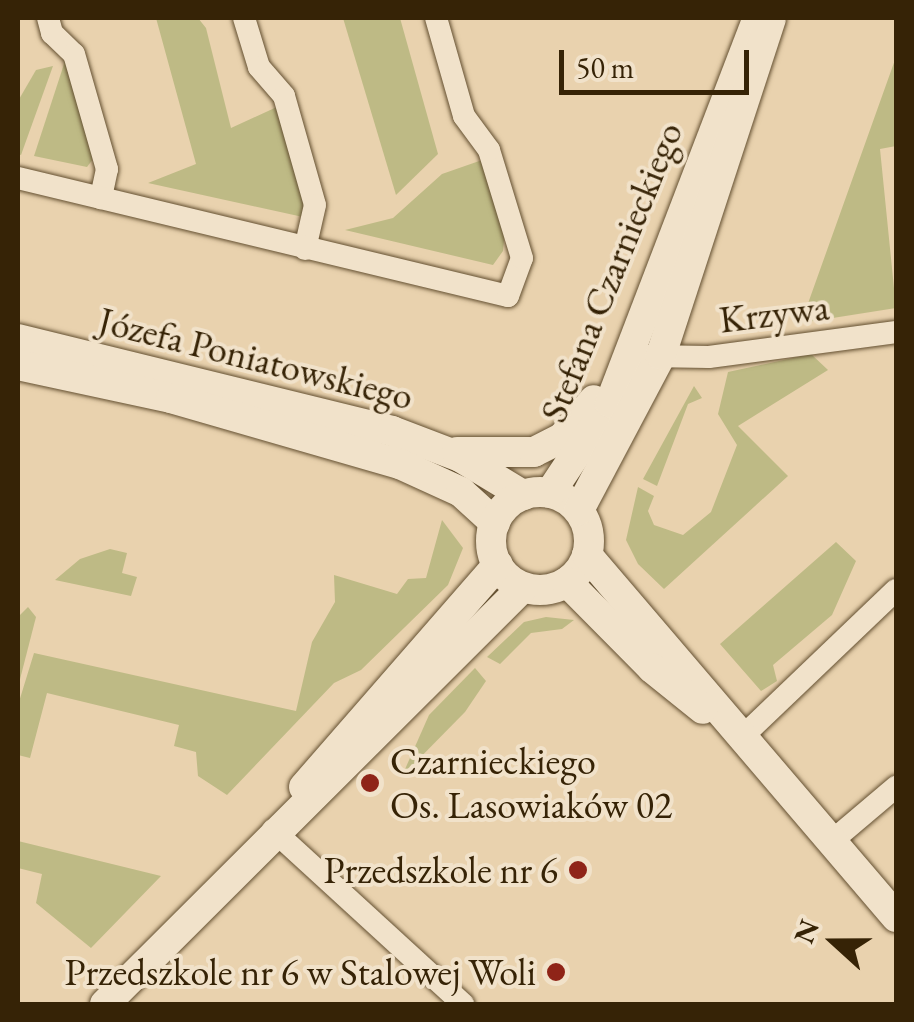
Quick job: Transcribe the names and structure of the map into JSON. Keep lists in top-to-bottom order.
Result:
{
  "streets": {
    "street": ["Stefana Czarnieckiego", "Krzywa", "Józefa Poniatowskiego"]
  },
  "crossings": [
    ["Stefana Czarnieckiego", "Krzywa"],
    ["Stefana Czarnieckiego", "Józefa Poniatowskiego"]
  ],
  "places": ["Czarnieckiego Os. Lasowiaków 02", "Przedszkole nr 6", "Przedszkole nr 6 w Stalowej Woli"],
  "scale_bar": "50 m",
  "north": "left"
}
